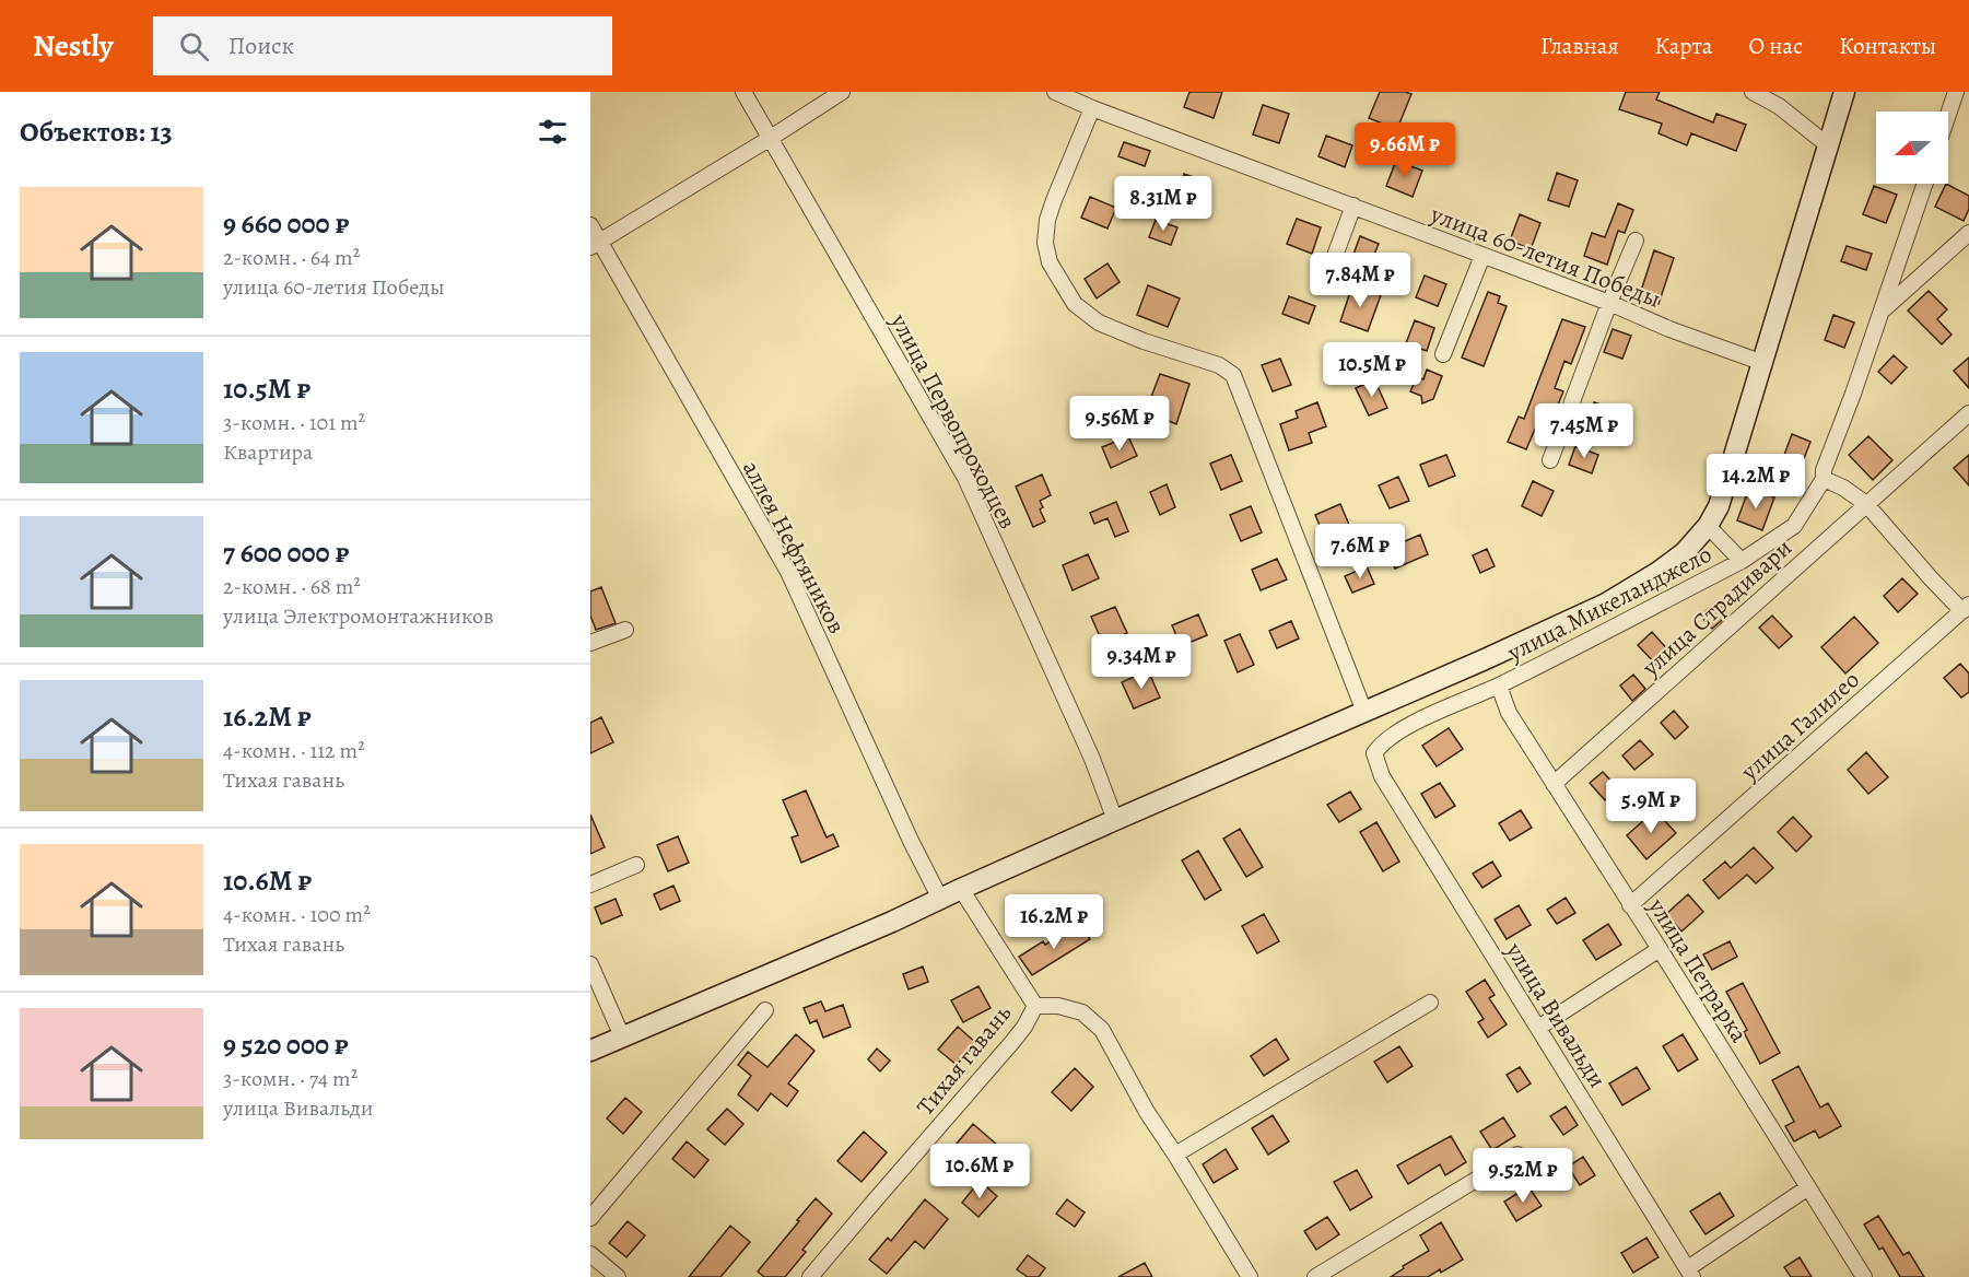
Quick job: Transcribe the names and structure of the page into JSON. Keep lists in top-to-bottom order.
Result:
{
  "streets": {
    "street": [
      "улица 60-летия Победы",
      "улица Первопроходцев",
      "аллея Нефтяников",
      "улица Микеланджело",
      "улица Страдивари",
      "улица Галилео",
      "улица Петрарка",
      "улица Вивальди",
      "Тихая гавань"
    ]
  },
  "crossings": [
    ["улица Микеланджело", "улица Петрарка"],
    ["улица Микеланджело", "улица Вивальди"],
    ["улица Страдивари", "улица Петрарка"],
    ["улица Галилео", "улица Петрарка"]
  ],
  "north": "left",
  "page": {
    "header": "Nestly",
    "search": "Поиск",
    "nav": [
      "Главная",
      "Карта",
      "О нас",
      "Контакты"
    ],
    "heading": "Объектов: 13",
    "price": [
      "9.66M ₽",
      "8.31M ₽",
      "7.84M ₽",
      "10.5M ₽",
      "9.56M ₽",
      "7.45M ₽",
      "14.2M ₽",
      "7.6M ₽",
      "9.34M ₽",
      "5.9M ₽",
      "16.2M ₽",
      "10.6M ₽",
      "9.52M ₽"
    ],
    "list": [
      {
        "name": "9 660 000 ₽",
        "note": "2-комн. · 64 m² · улица 60-летия Победы"
      },
      {
        "name": "10.5M ₽",
        "note": "3-комн. · 101 m² · Квартира"
      },
      {
        "name": "7 600 000 ₽",
        "note": "2-комн. · 68 m² · улица Электромонтажников"
      },
      {
        "name": "16.2M ₽",
        "note": "4-комн. · 112 m² · Тихая гавань"
      },
      {
        "name": "10.6M ₽",
        "note": "4-комн. · 100 m² · Тихая гавань"
      },
      {
        "name": "9 520 000 ₽",
        "note": "3-комн. · 74 m² · улица Вивальди"
      }
    ]
  }
}
